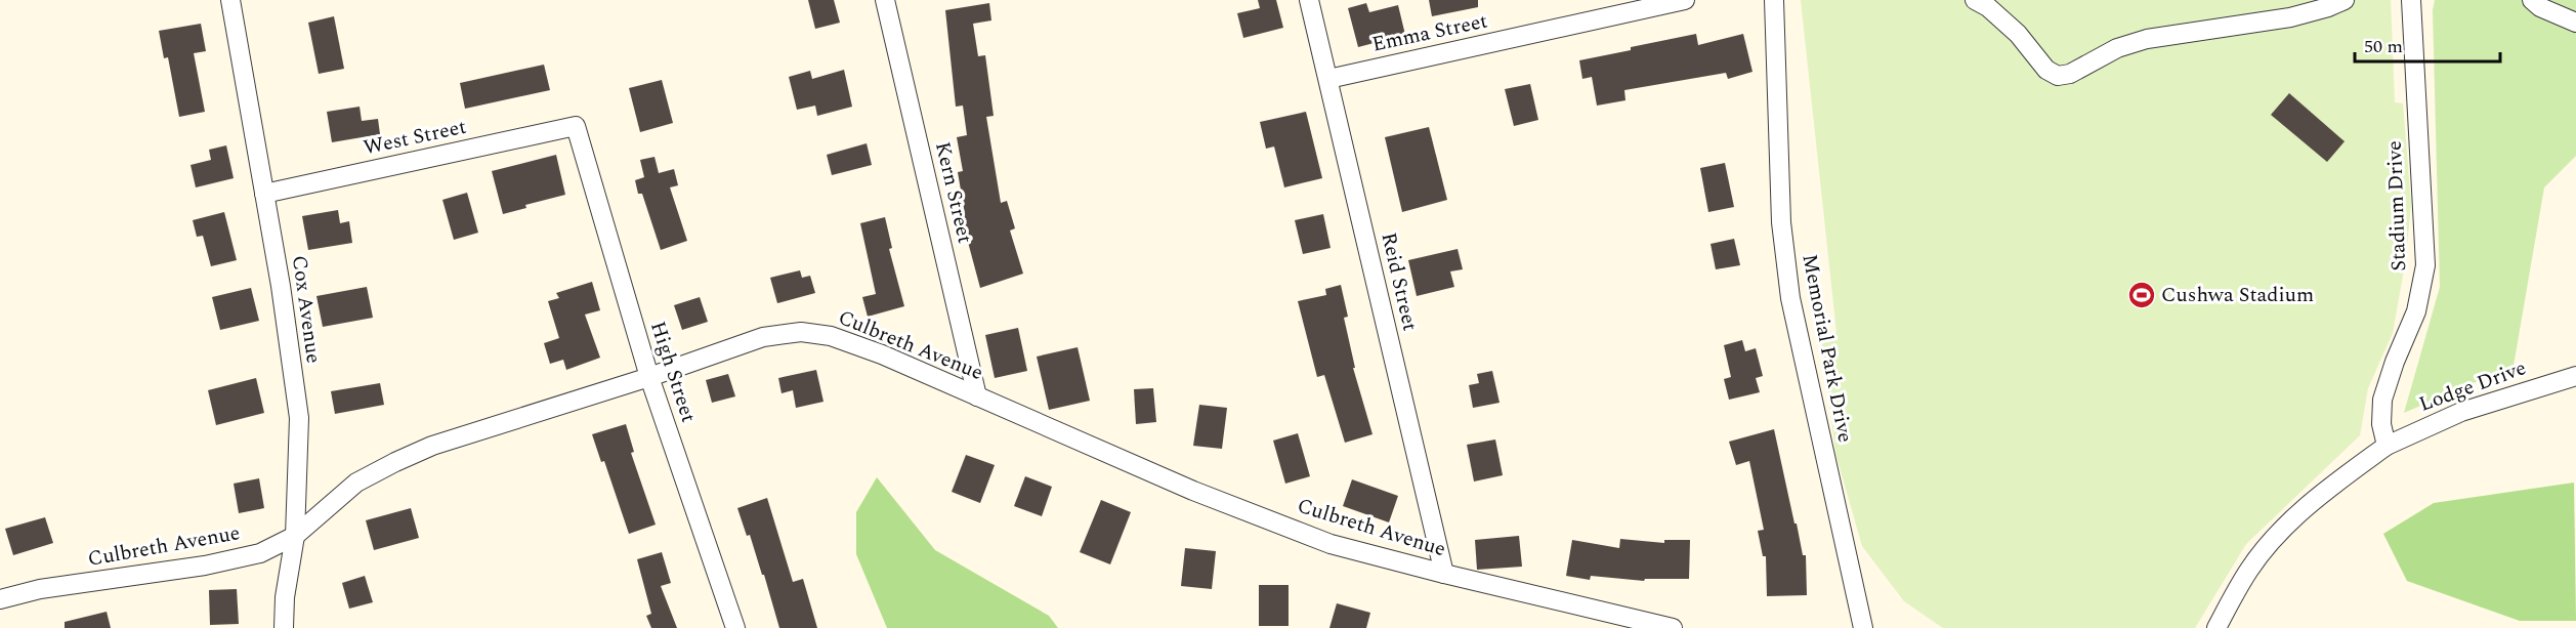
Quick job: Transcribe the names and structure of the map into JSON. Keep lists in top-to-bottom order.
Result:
{
  "streets": {
    "street": [
      "Emma Street",
      "West Street",
      "Kern Street",
      "Stadium Drive",
      "Reid Street",
      "Cox Avenue",
      "Culbreth Avenue",
      "Memorial Park Drive",
      "High Street",
      "Lodge Drive"
    ]
  },
  "crossings": [
    ["Emma Street", "Reid Street"],
    ["West Street", "Cox Avenue"],
    ["West Street", "High Street"],
    ["Kern Street", "Culbreth Avenue"],
    ["Stadium Drive", "Lodge Drive"],
    ["Reid Street", "Culbreth Avenue"],
    ["Cox Avenue", "Culbreth Avenue"],
    ["Culbreth Avenue", "High Street"]
  ],
  "places": {
    "sports": ["Cushwa Stadium"]
  },
  "scale_bar": "50 m"
}
